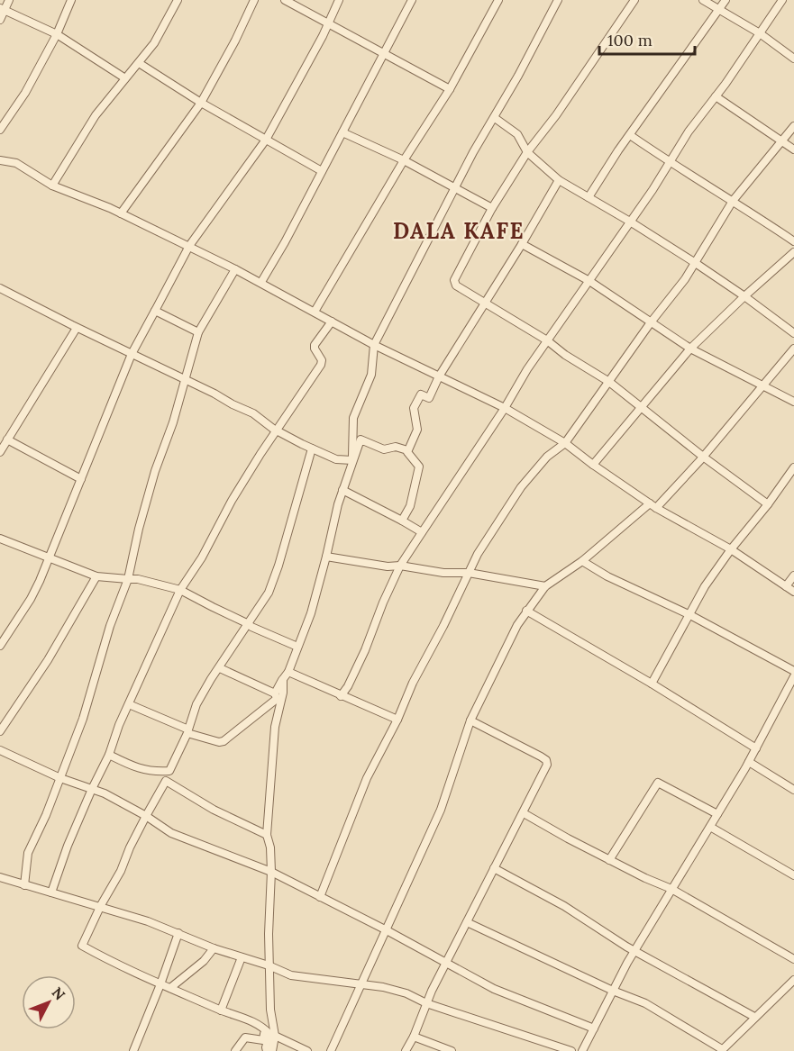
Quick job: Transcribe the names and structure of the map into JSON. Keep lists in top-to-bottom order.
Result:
{
  "districts": ["DALA KAFE"],
  "scale_bar": "100 m",
  "north": "top right"
}
